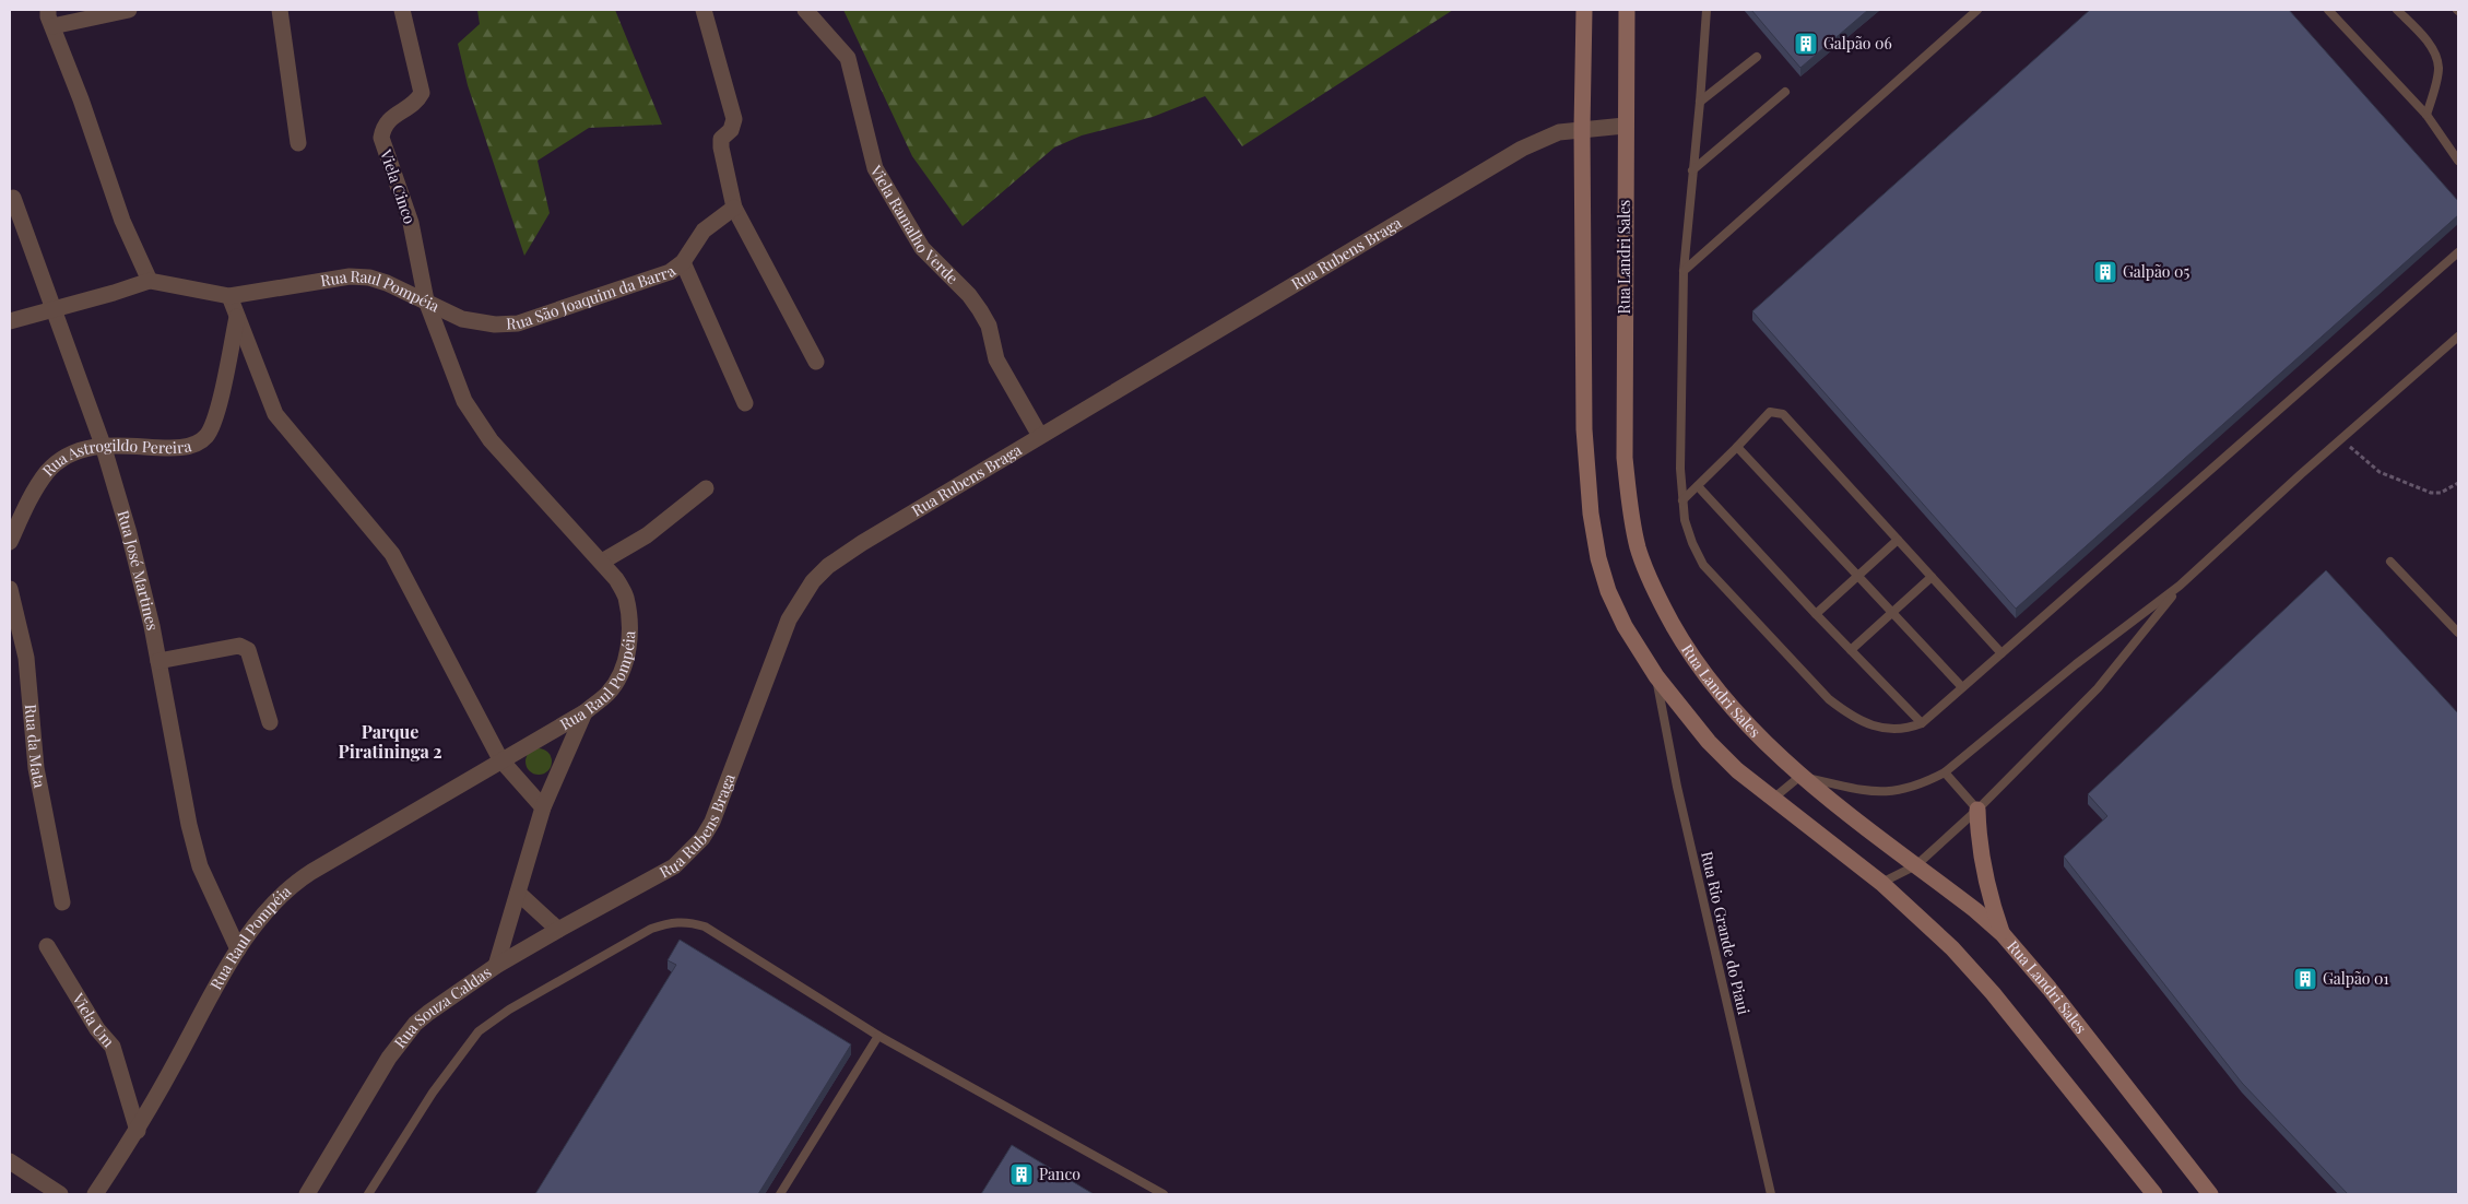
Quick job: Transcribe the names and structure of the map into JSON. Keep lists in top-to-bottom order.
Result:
{
  "streets": {
    "street": [
      "Viela Cinco",
      "Viela Ramalho Verde",
      "Rua Rubens Braga",
      "Rua Landri Sales",
      "Rua São Joaquim da Barra",
      "Rua Raul Pompéia",
      "Rua Astrogildo Pereira",
      "Rua José Martines",
      "Rua da Mata",
      "Rua Souza Caldas",
      "Viela Um"
    ],
    "lane": ["Rua Rio Grande do Piaui"]
  },
  "crossings": [
    ["Viela Cinco", "Rua São Joaquim da Barra"],
    ["Viela Cinco", "Rua Raul Pompéia"],
    ["Viela Ramalho Verde", "Rua Rubens Braga"],
    ["Rua Rubens Braga", "Rua Landri Sales"],
    ["Rua Rubens Braga", "Rua Souza Caldas"],
    ["Rua São Joaquim da Barra", "Rua Raul Pompéia"],
    ["Rua Raul Pompéia", "Rua José Martines"],
    ["Rua Raul Pompéia", "Rua Souza Caldas"],
    ["Rua Raul Pompéia", "Viela Um"],
    ["Rua Astrogildo Pereira", "Rua José Martines"]
  ],
  "districts": ["Parque Piratininga 2"],
  "places": {
    "building": [
      "Galpão 06",
      "Galpão 05",
      "Galpão 01",
      "Panco"
    ]
  }
}
